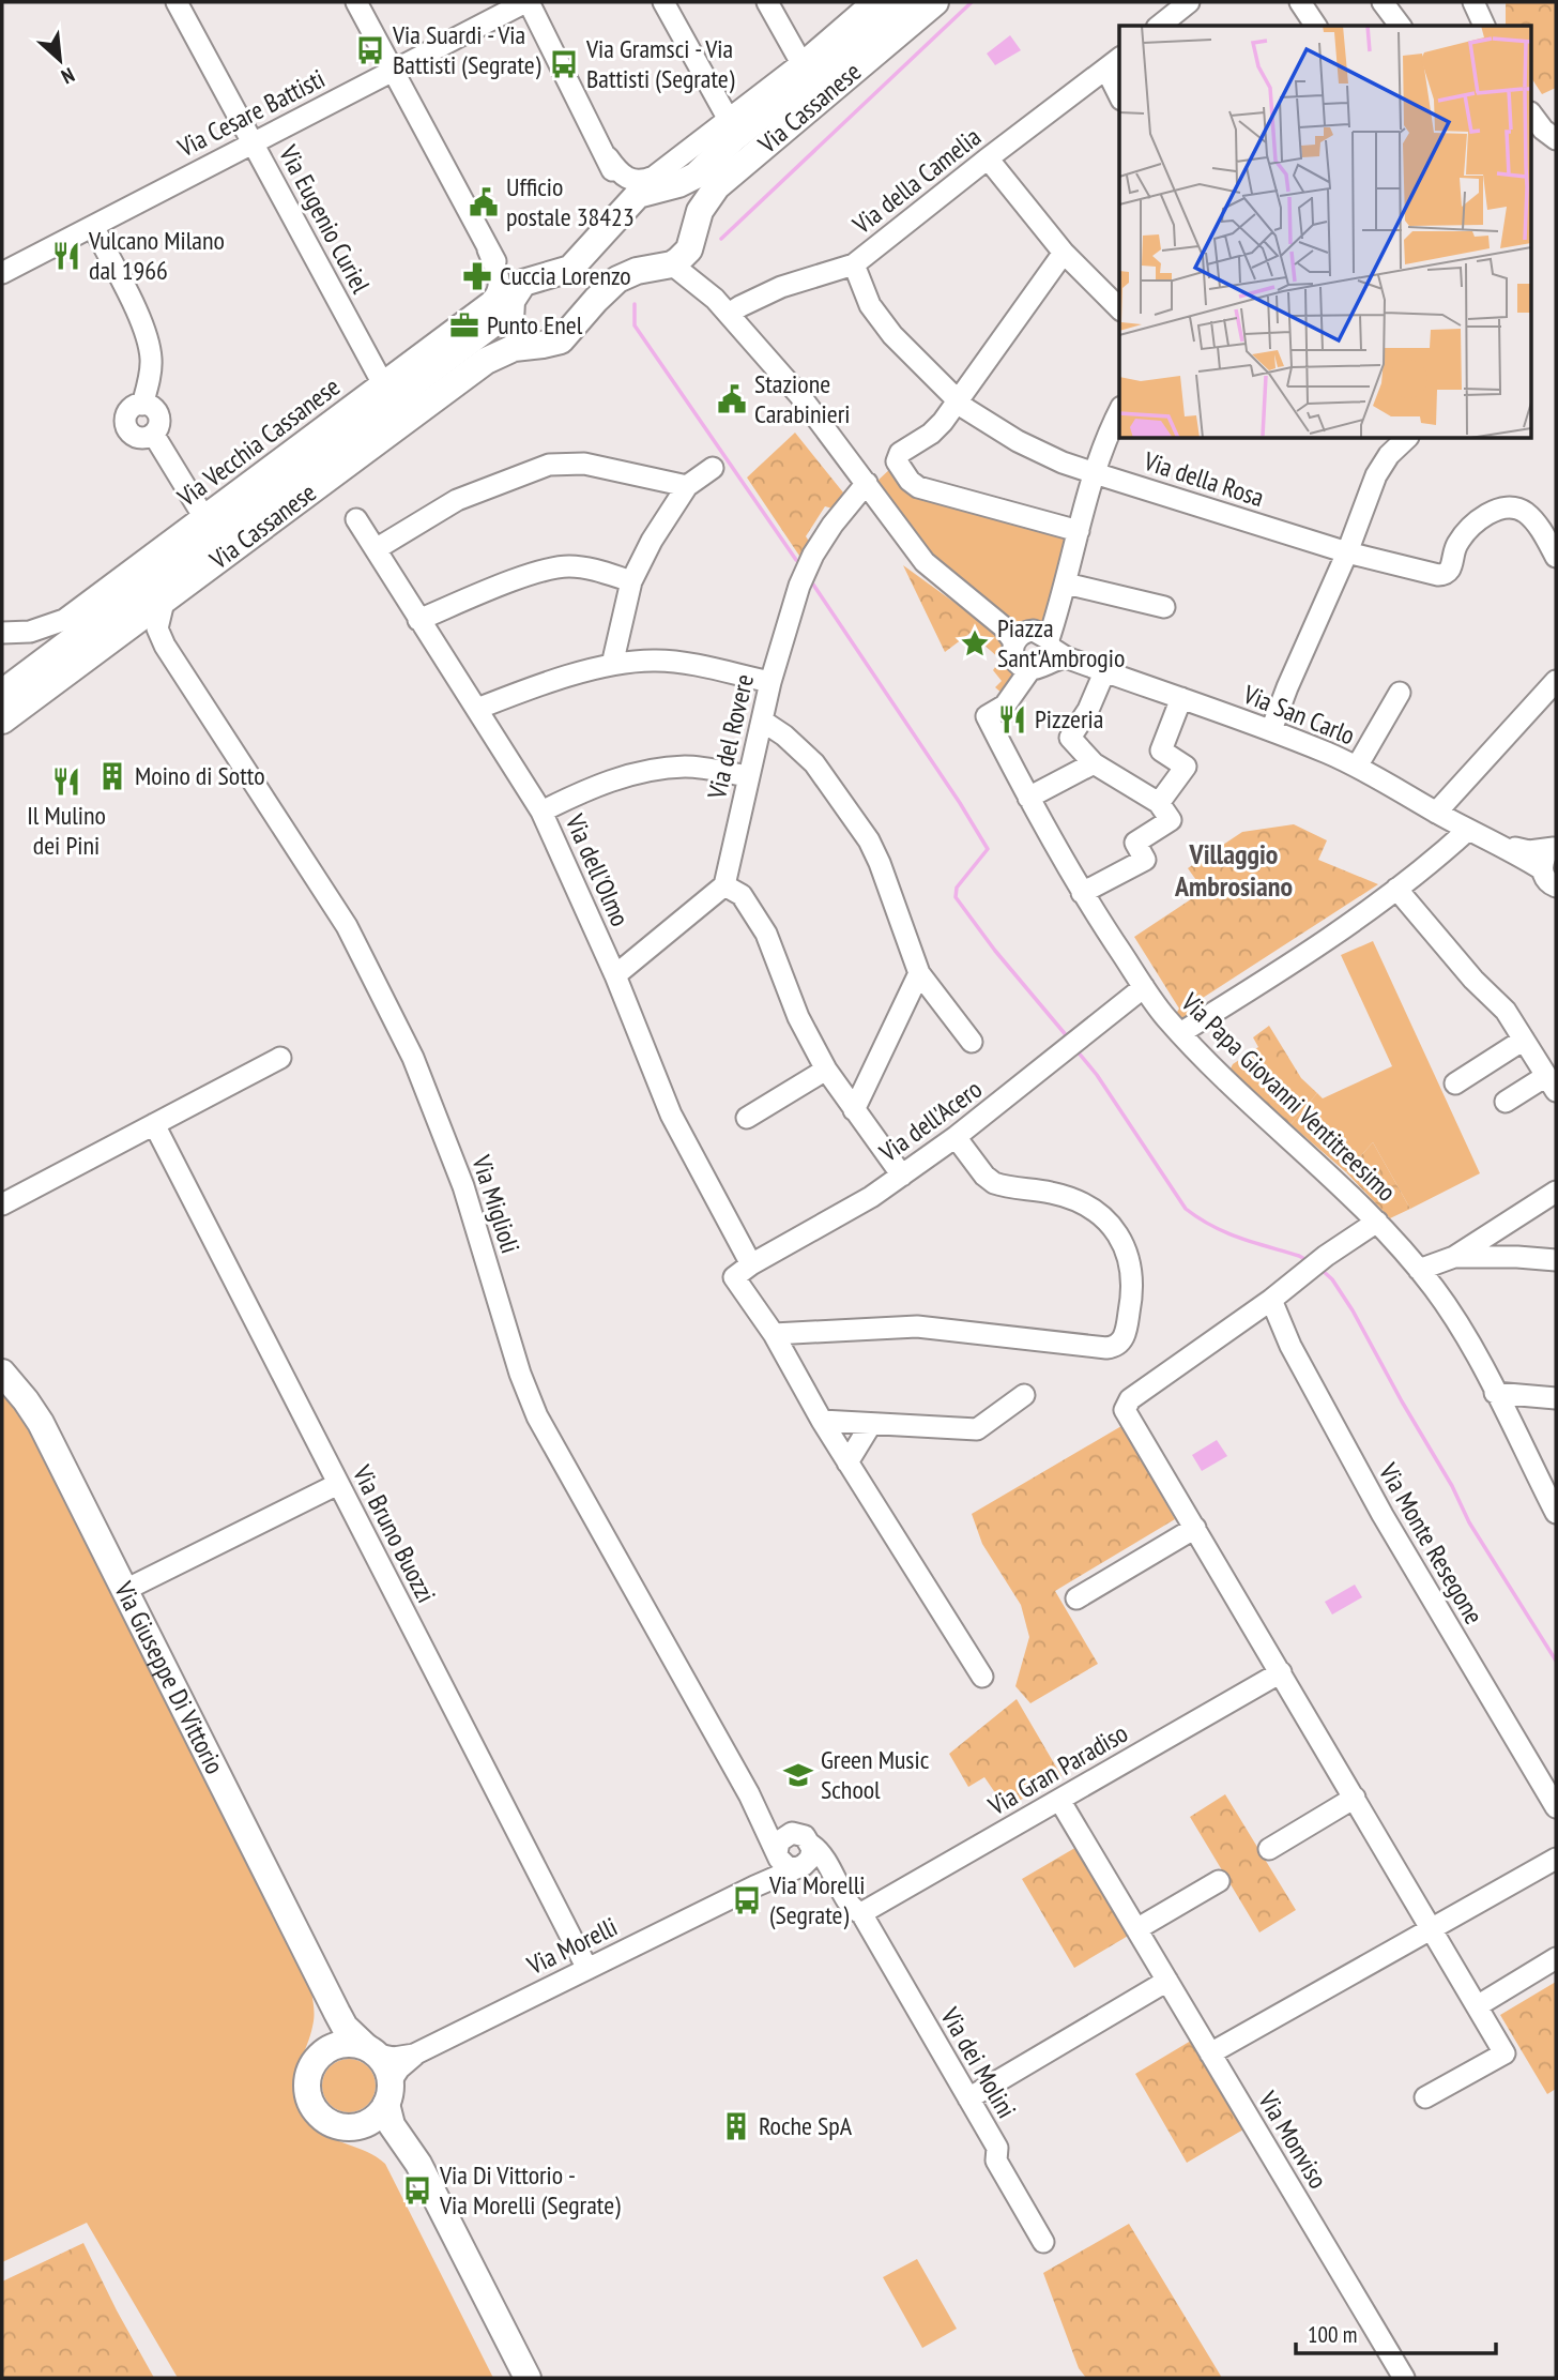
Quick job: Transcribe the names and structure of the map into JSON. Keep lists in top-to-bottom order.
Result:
{
  "streets": {
    "main road": ["Via Cassanese", "Via Giuseppe Di Vittorio"],
    "street": [
      "Via Cesare Battisti",
      "Via della Camelia",
      "Via Eugenio Curiel",
      "Via Vecchia Cassanese",
      "Via della Rosa",
      "Via San Carlo",
      "Via del Rovere",
      "Via dell'Olmo",
      "Via Papa Giovanni Ventitreesimo",
      "Via dell'Acero",
      "Via Miglioli",
      "Via Bruno Buozzi",
      "Via Monte Resegone",
      "Via Gran Paradiso",
      "Via Morelli",
      "Via dei Molini",
      "Via Monviso"
    ]
  },
  "crossings": [
    ["Via Cesare Battisti", "Via Eugenio Curiel"],
    ["Via della Camelia", "Via della Rosa"],
    ["Via Eugenio Curiel", "Via Vecchia Cassanese"],
    ["Via San Carlo", "Via Papa Giovanni Ventitreesimo"],
    ["Via dell'Olmo", "Via dell'Acero"],
    ["Via Papa Giovanni Ventitreesimo", "Via dell'Acero"],
    ["Via Bruno Buozzi", "Via Morelli"],
    ["Via Giuseppe Di Vittorio", "Via Morelli"],
    ["Via Gran Paradiso", "Via dei Molini"],
    ["Via Gran Paradiso", "Via Monviso"],
    ["Via Morelli", "Via dei Molini"]
  ],
  "districts": ["Villaggio Ambrosiano"],
  "places": {
    "bus stop": [
      "Via Suardi - Via Battisti (Segrate)",
      "Via Gramsci - Via Battisti (Segrate)",
      "Via Morelli (Segrate)",
      "Via Di Vittorio - Via Morelli (Segrate)"
    ],
    "public building": ["Ufficio postale 38423", "Stazione Carabinieri"],
    "restaurant": ["Vulcano Milano dal 1966", "Pizzeria", "Il Mulino dei Pini"],
    "pharmacy": ["Cuccia Lorenzo"],
    "office": ["Punto Enel"],
    "place": ["Piazza Sant'Ambrogio"],
    "building": ["Moino di Sotto", "Roche SpA"],
    "school or university": ["Green Music School"]
  },
  "scale_bar": "100 m",
  "north": "bottom right"
}
